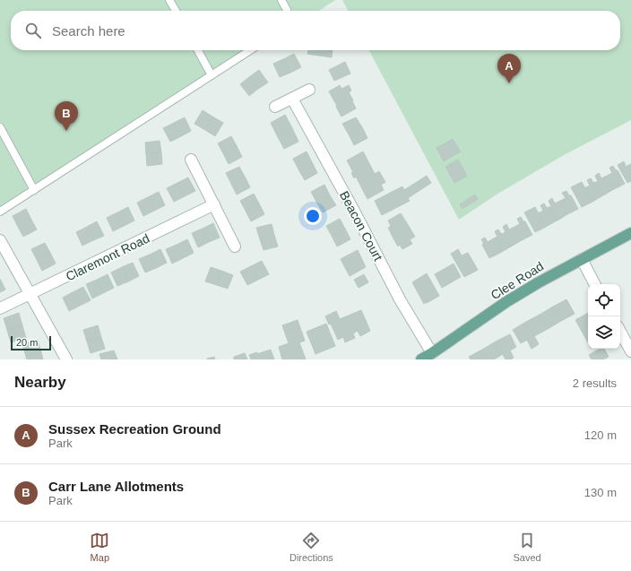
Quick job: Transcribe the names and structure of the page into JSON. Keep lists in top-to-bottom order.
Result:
{
  "streets": {
    "main road": ["Clee Road"],
    "street": ["Beacon Court", "Claremont Road"]
  },
  "crossings": [
    ["Beacon Court", "Clee Road"]
  ],
  "scale_bar": "20 m",
  "page": {
    "search": "Search here",
    "pins": ["A", "B"],
    "scale": "20 m",
    "heading": ["Nearby", "2 results"],
    "list": [
      {
        "mark": "A",
        "name": "Sussex Recreation Ground",
        "note": "Park",
        "value": "120 m"
      },
      {
        "mark": "B",
        "name": "Carr Lane Allotments",
        "note": "Park",
        "value": "130 m"
      }
    ],
    "nav": ["Map", "Directions", "Saved"]
  }
}
